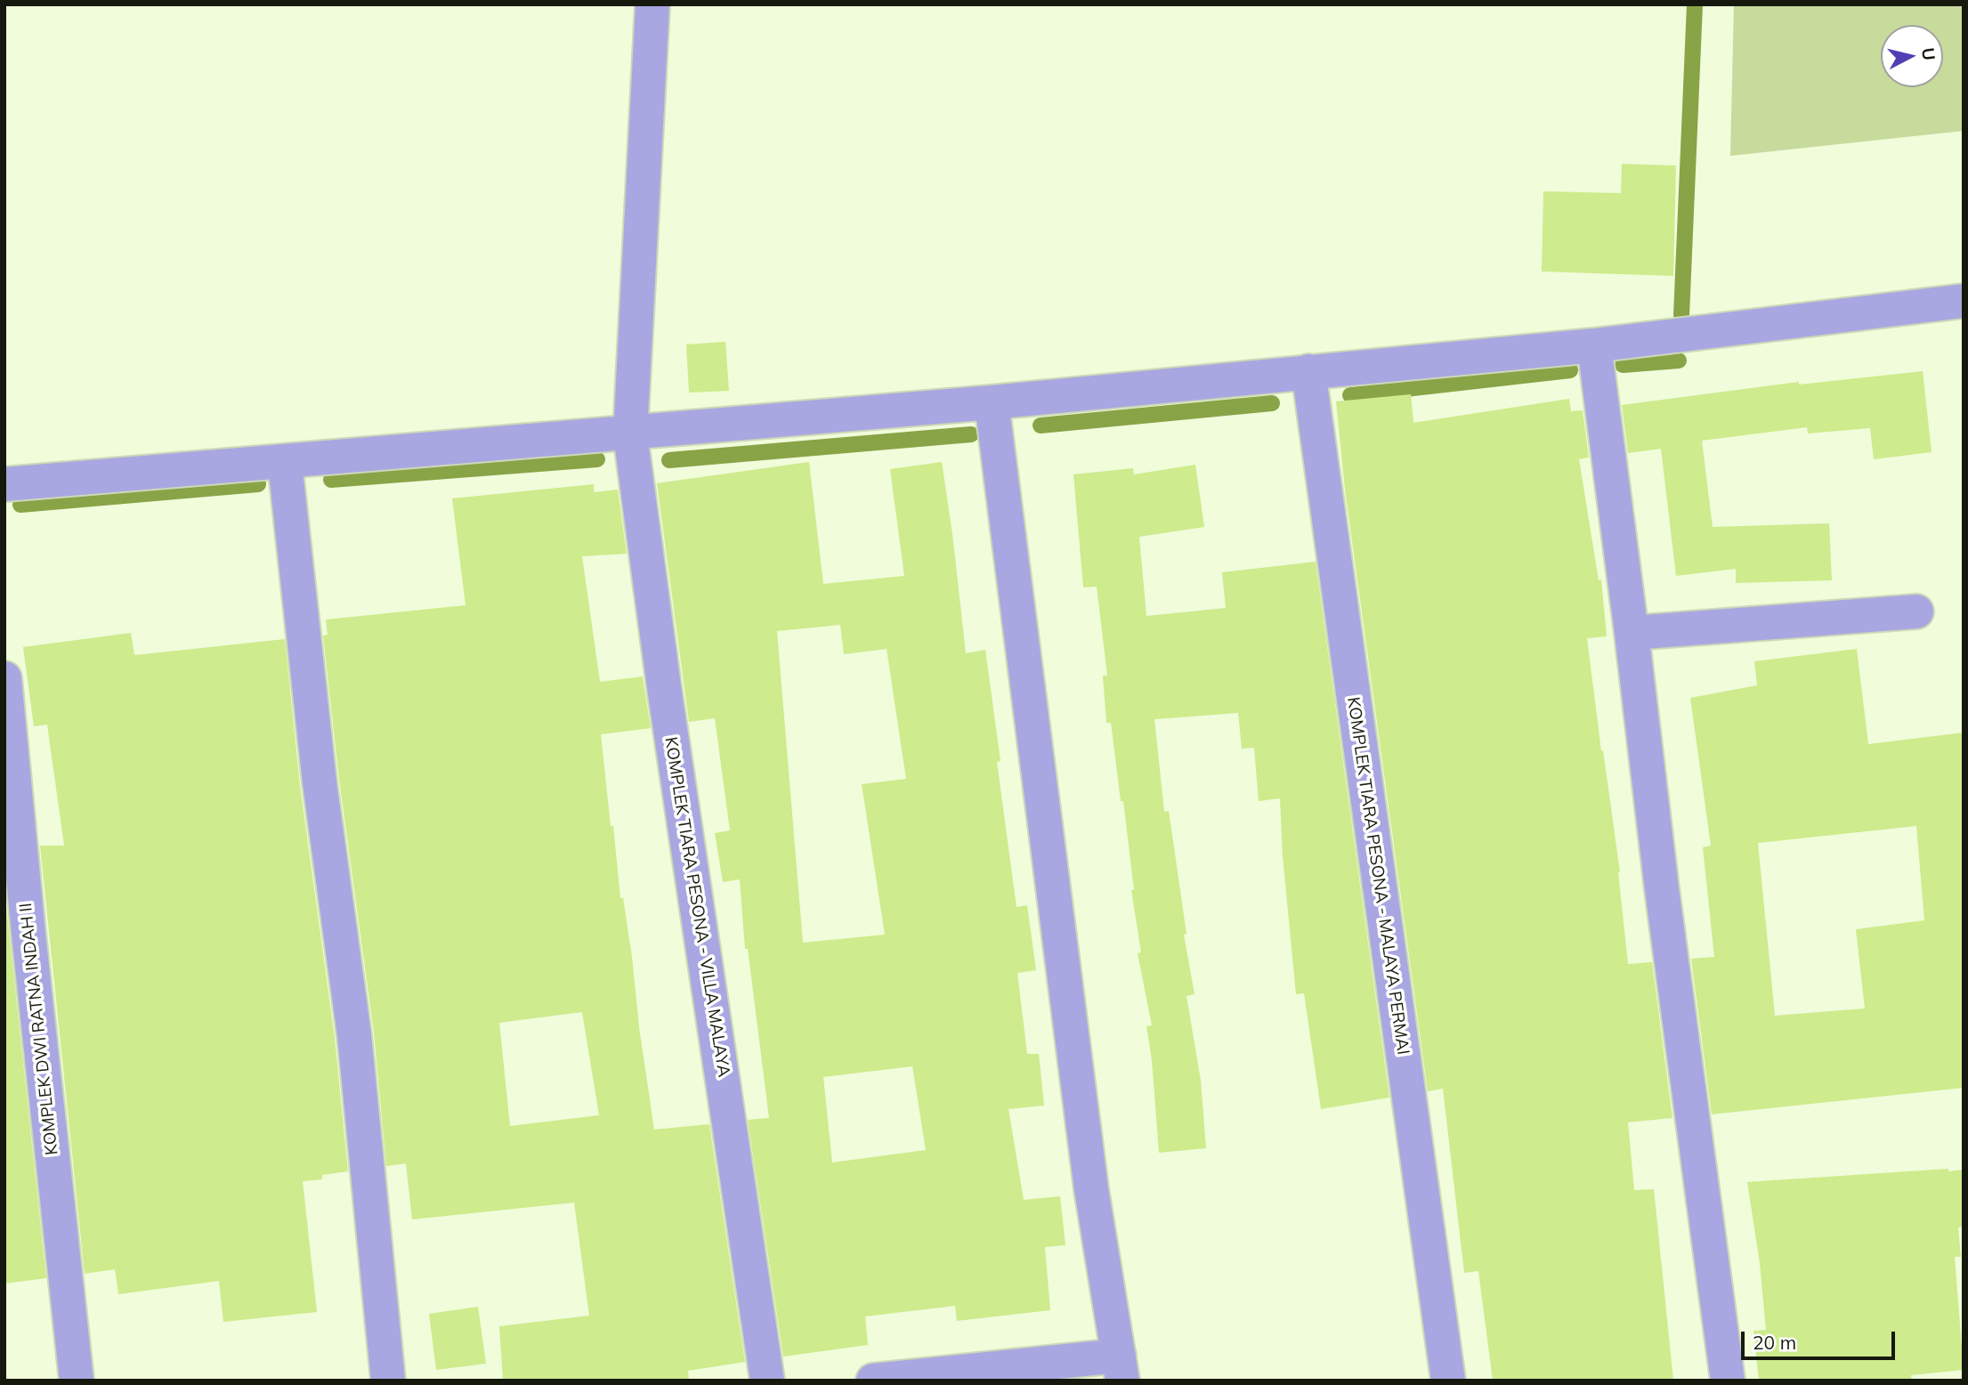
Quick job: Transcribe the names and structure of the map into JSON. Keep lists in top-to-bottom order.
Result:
{
  "streets": {
    "street": ["KOMPLEK TIARA PESONA - MALAYA PERMAI", "KOMPLEK TIARA PESONA - VILLA MALAYA", "KOMPLEK DWI RATNA INDAH II"]
  },
  "scale_bar": "20 m",
  "north": "right"
}
